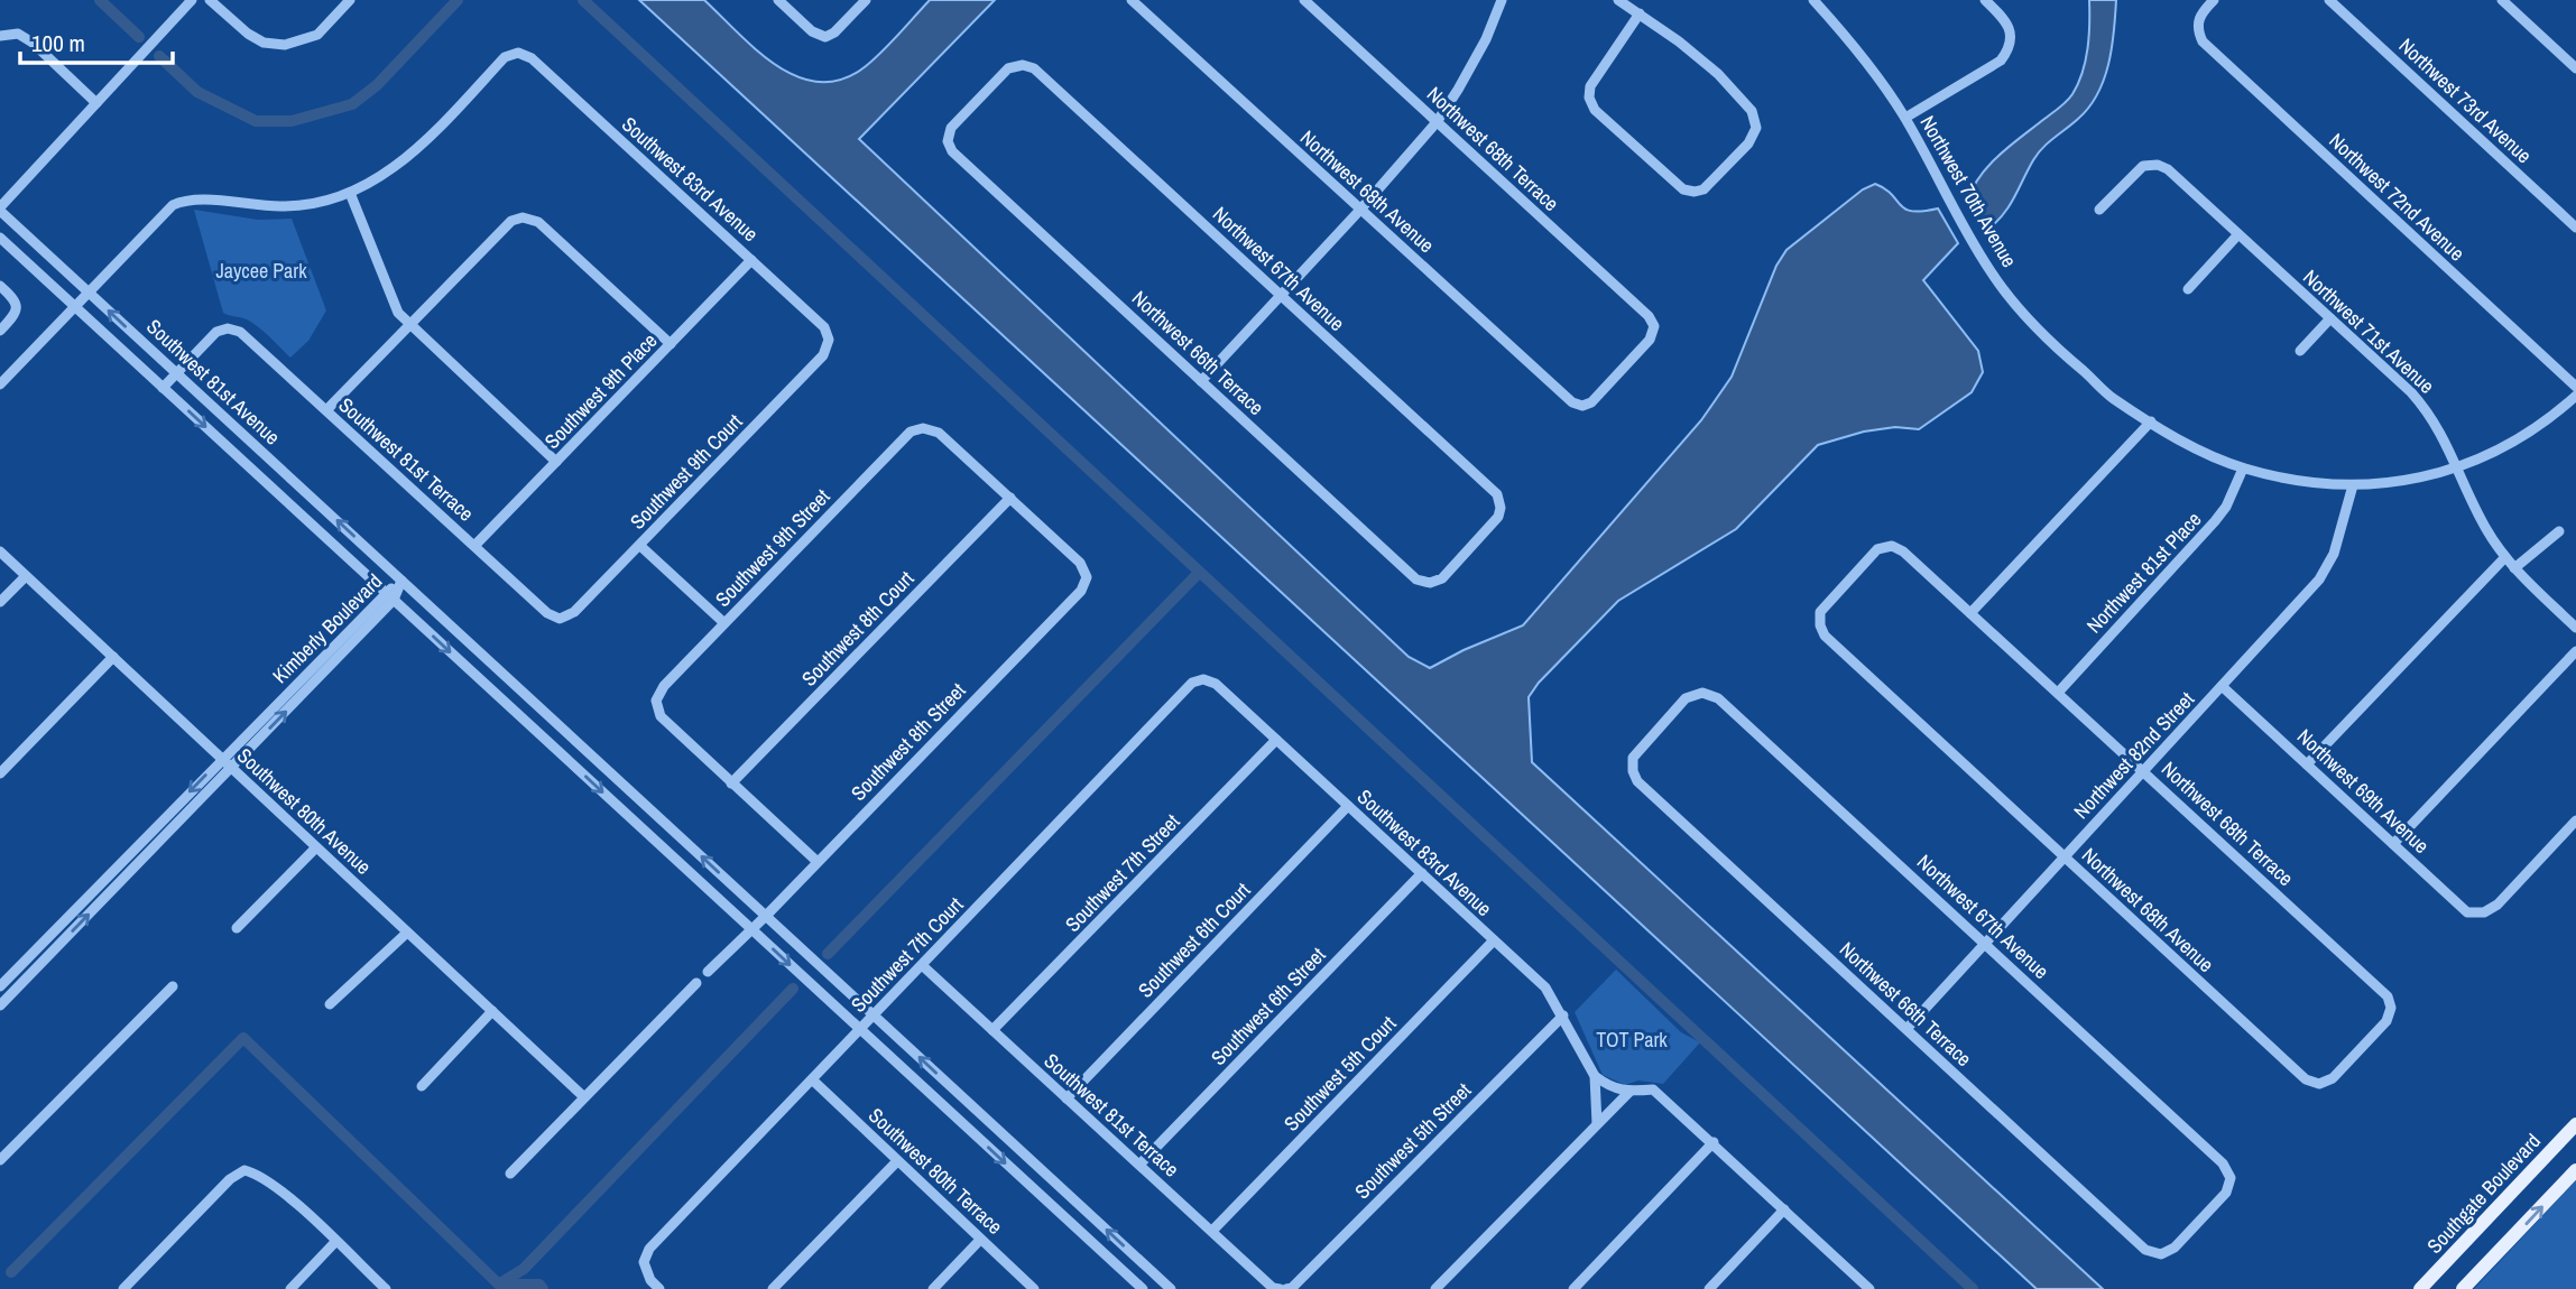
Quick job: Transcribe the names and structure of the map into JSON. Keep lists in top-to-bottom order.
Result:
{
  "streets": {
    "main road": ["Southgate Boulevard"],
    "street": [
      "Northwest 73rd Avenue",
      "Northwest 68th Terrace",
      "Southwest 83rd Avenue",
      "Northwest 68th Avenue",
      "Northwest 70th Avenue",
      "Northwest 72nd Avenue",
      "Northwest 67th Avenue",
      "Northwest 71st Avenue",
      "Northwest 66th Terrace",
      "Southwest 81st Avenue",
      "Southwest 9th Place",
      "Southwest 81st Terrace",
      "Southwest 9th Court",
      "Southwest 9th Street",
      "Northwest 81st Place",
      "Kimberly Boulevard",
      "Southwest 8th Court",
      "Southwest 8th Street",
      "Northwest 82nd Street",
      "Northwest 69th Avenue",
      "Southwest 80th Avenue",
      "Southwest 7th Street",
      "Southwest 6th Court",
      "Southwest 7th Court",
      "Southwest 6th Street",
      "Southwest 5th Court",
      "Southwest 5th Street",
      "Southwest 80th Terrace"
    ]
  },
  "crossings": [
    ["Northwest 68th Terrace", "Northwest 68th Avenue"],
    ["Northwest 68th Terrace", "Northwest 81st Place"],
    ["Northwest 68th Terrace", "Northwest 82nd Street"],
    ["Southwest 83rd Avenue", "Southwest 9th Place"],
    ["Southwest 83rd Avenue", "Southwest 9th Court"],
    ["Southwest 83rd Avenue", "Southwest 7th Street"],
    ["Southwest 83rd Avenue", "Southwest 6th Court"],
    ["Southwest 83rd Avenue", "Southwest 7th Court"],
    ["Southwest 83rd Avenue", "Southwest 6th Street"],
    ["Southwest 83rd Avenue", "Southwest 5th Court"],
    ["Southwest 83rd Avenue", "Southwest 5th Street"],
    ["Northwest 68th Avenue", "Northwest 82nd Street"],
    ["Northwest 70th Avenue", "Northwest 71st Avenue"],
    ["Northwest 70th Avenue", "Northwest 81st Place"],
    ["Northwest 70th Avenue", "Northwest 82nd Street"],
    ["Northwest 67th Avenue", "Northwest 66th Terrace"],
    ["Northwest 67th Avenue", "Northwest 82nd Street"],
    ["Northwest 66th Terrace", "Northwest 82nd Street"],
    ["Southwest 81st Avenue", "Southwest 81st Terrace"],
    ["Southwest 81st Avenue", "Kimberly Boulevard"],
    ["Southwest 81st Avenue", "Southwest 8th Street"],
    ["Southwest 81st Avenue", "Southwest 7th Court"],
    ["Southwest 9th Place", "Southwest 81st Terrace"],
    ["Southwest 81st Terrace", "Southwest 9th Court"],
    ["Southwest 81st Terrace", "Southwest 7th Street"],
    ["Southwest 81st Terrace", "Southwest 6th Court"],
    ["Southwest 81st Terrace", "Southwest 7th Court"],
    ["Southwest 81st Terrace", "Southwest 6th Street"],
    ["Southwest 81st Terrace", "Southwest 5th Court"],
    ["Southwest 9th Street", "Southwest 8th Court"],
    ["Southwest 9th Street", "Southwest 8th Street"],
    ["Kimberly Boulevard", "Southwest 80th Avenue"],
    ["Southwest 8th Court", "Southwest 8th Street"],
    ["Northwest 82nd Street", "Northwest 69th Avenue"],
    ["Southwest 7th Court", "Southwest 80th Terrace"]
  ],
  "parks": ["Jaycee Park", "TOT Park"],
  "scale_bar": "100 m"
}
